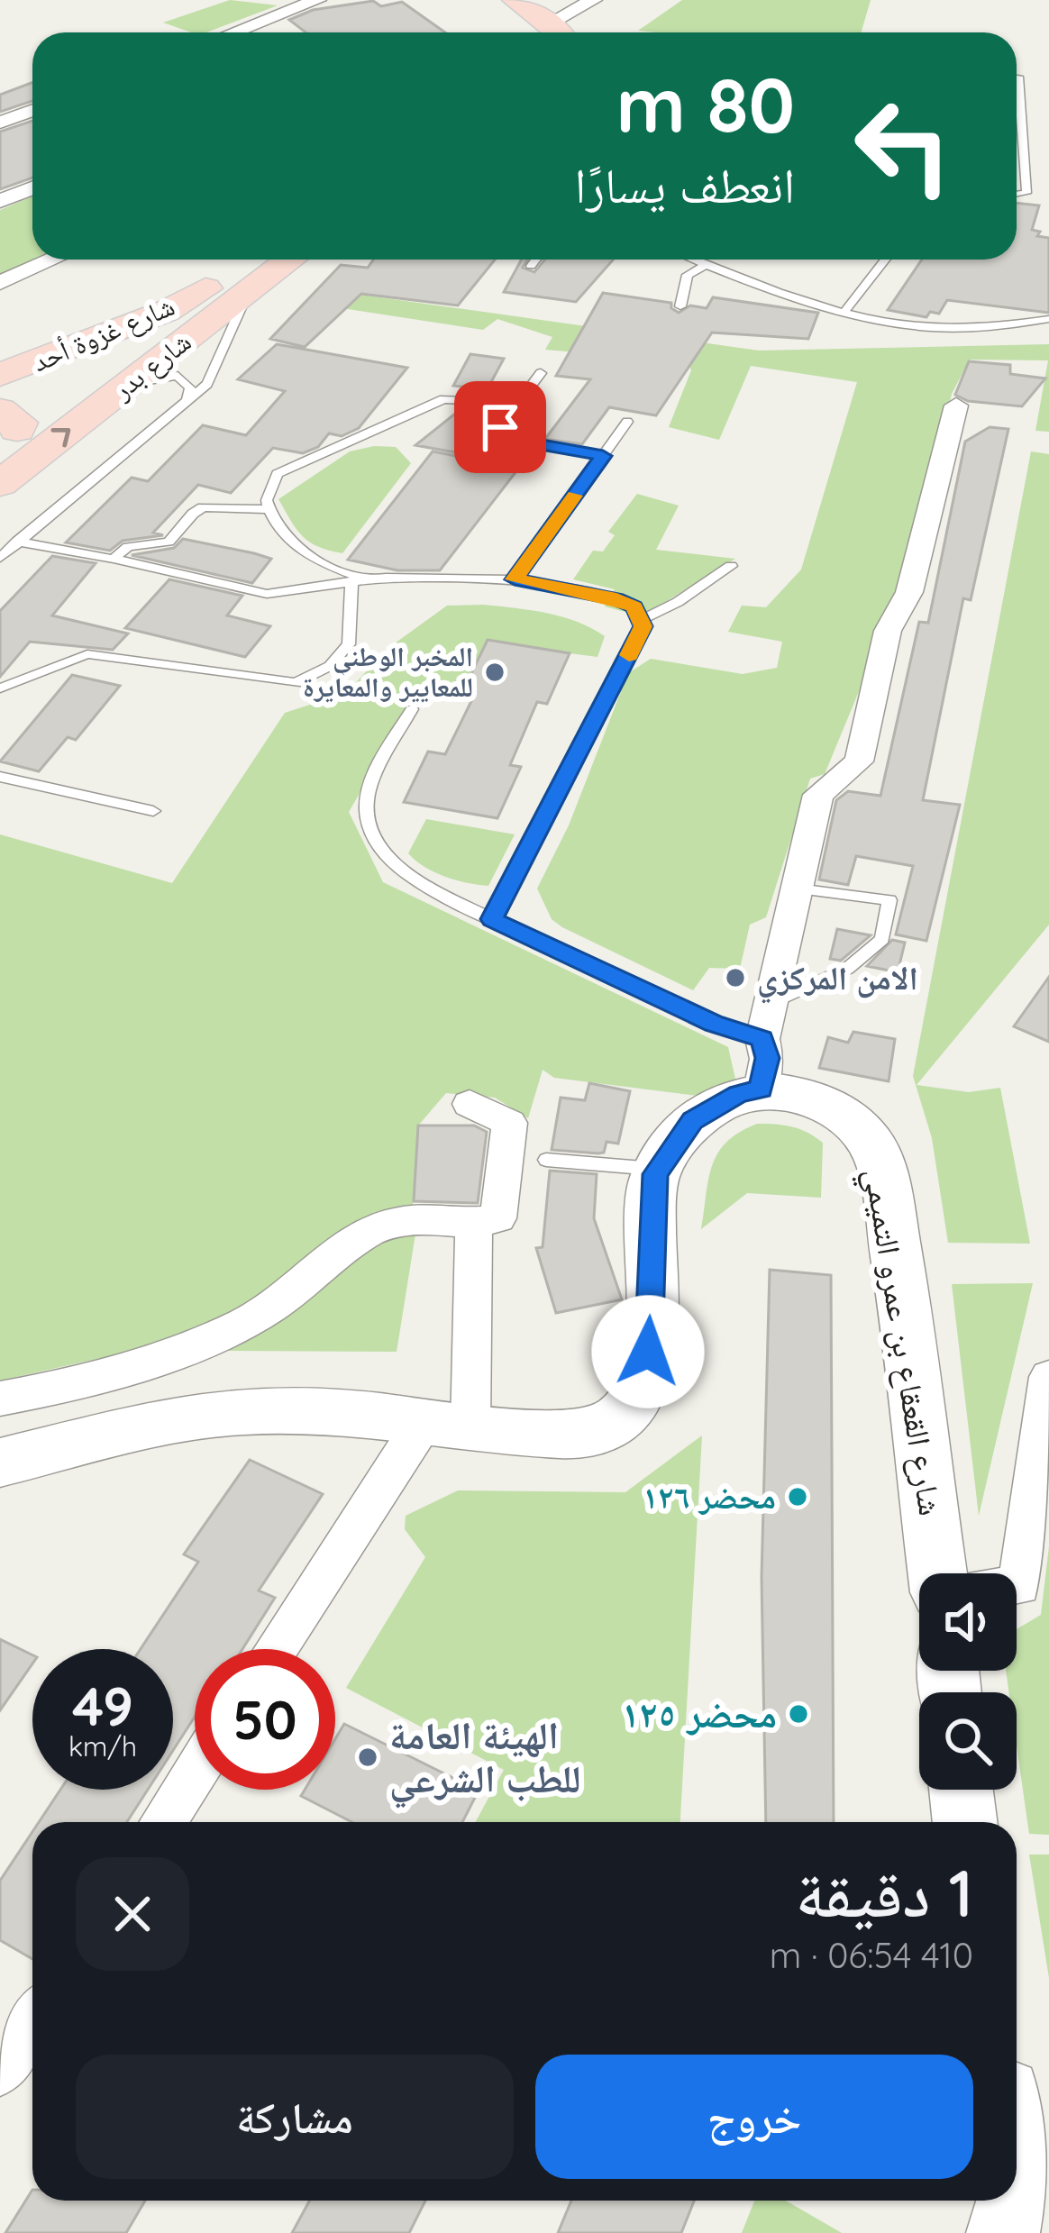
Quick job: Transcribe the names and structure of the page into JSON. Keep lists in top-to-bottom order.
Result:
{
  "streets": {
    "main road": ["شارع غزوة أحد", "شارع بدر", "شارع القعقاع بن عمرو التميمي"]
  },
  "crossings": [
    ["شارع غزوة أحد", "شارع بدر"]
  ],
  "places": [
    "المخبر الوطني للمعايير والمعايرة",
    "الامن المركزي",
    "محضر ١٢٦",
    "محضر ١٢٥",
    "الهيئة العامة للطب الشرعي"
  ],
  "page": {
    "turn": ["80 m", "انعطف يسارًا"],
    "speed": "49 km/h",
    "limit": "50",
    "heading": ["1 دقيقة", "410 m · 06:54"],
    "buttons": ["خروج", "مشاركة"]
  }
}
